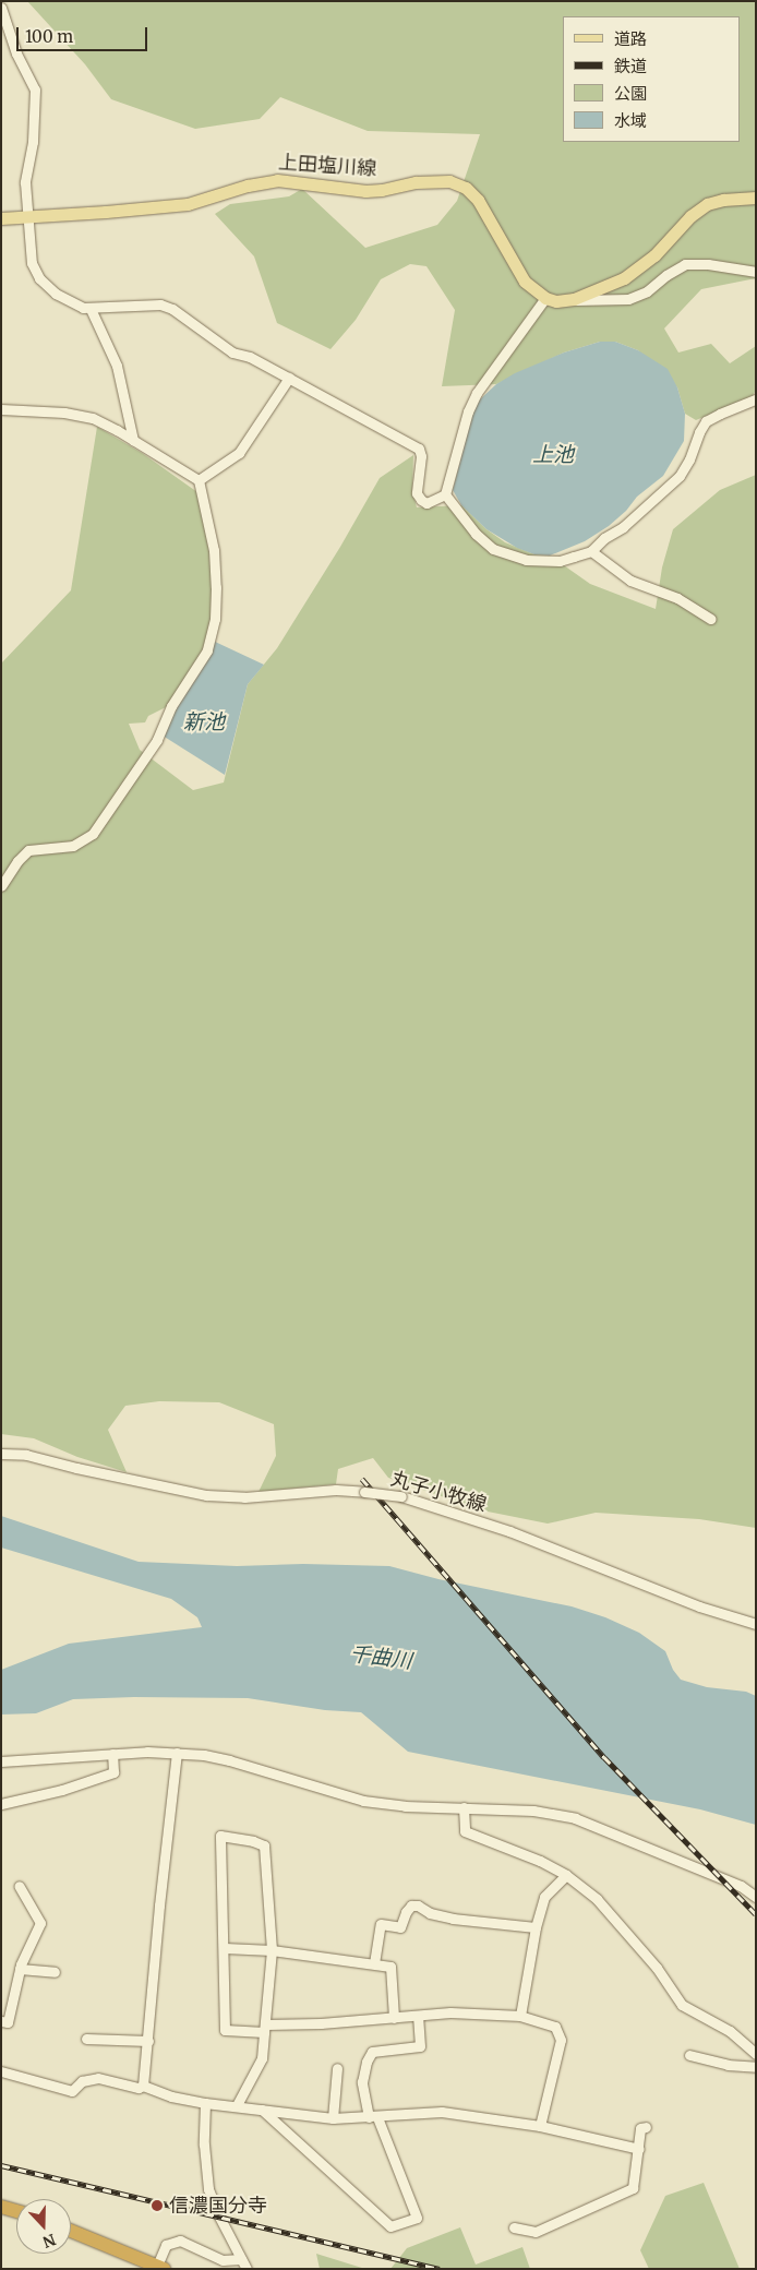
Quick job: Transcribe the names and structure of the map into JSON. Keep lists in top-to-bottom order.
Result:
{
  "streets": {
    "main road": ["上田塩川線"],
    "street": ["丸子小牧線"]
  },
  "water": ["上池", "新池", "千曲川"],
  "places": ["信濃国分寺"],
  "legend": [
    "道路",
    "鉄道",
    "公園",
    "水域"
  ],
  "scale_bar": "100 m",
  "north": "bottom"
}
